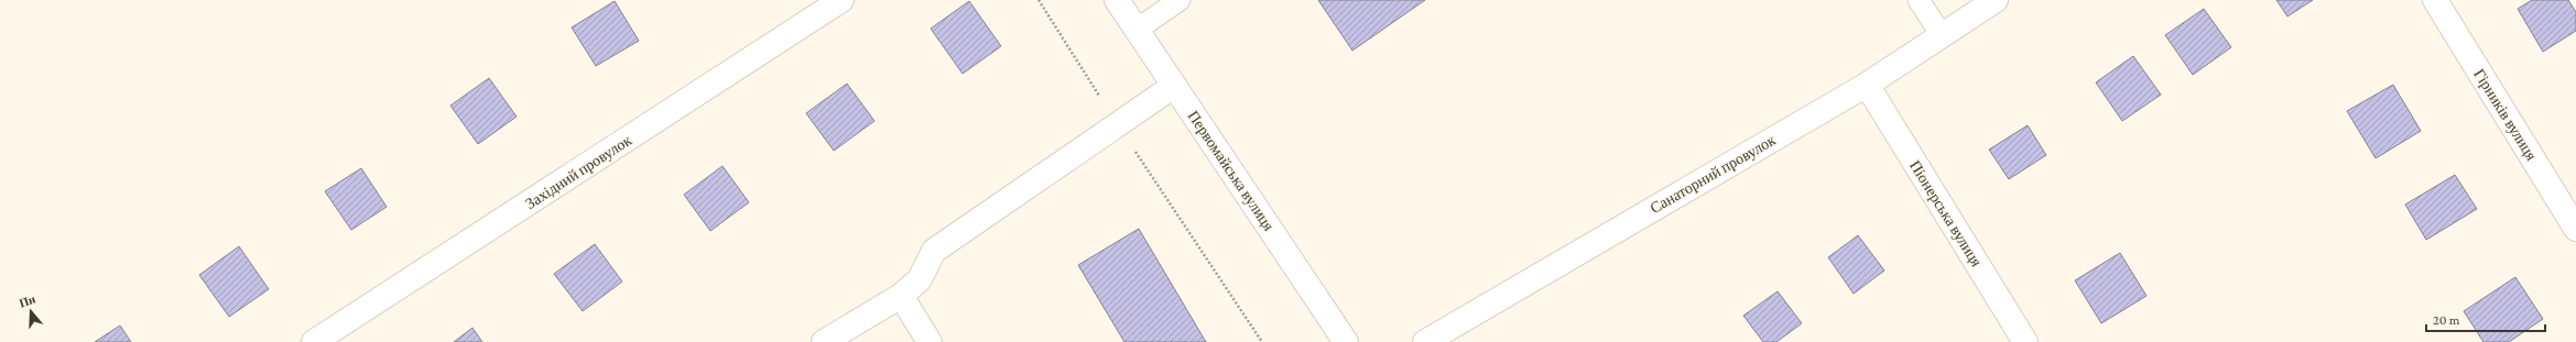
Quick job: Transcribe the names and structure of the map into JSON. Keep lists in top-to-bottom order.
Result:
{
  "streets": {
    "street": [
      "Гірників вулиця",
      "Первомайська вулиця",
      "Західний провулок",
      "Санаторний провулок",
      "Піонерська вулиця"
    ]
  },
  "crossings": [
    ["Санаторний провулок", "Піонерська вулиця"]
  ],
  "scale_bar": "20 m",
  "north": "top"
}
